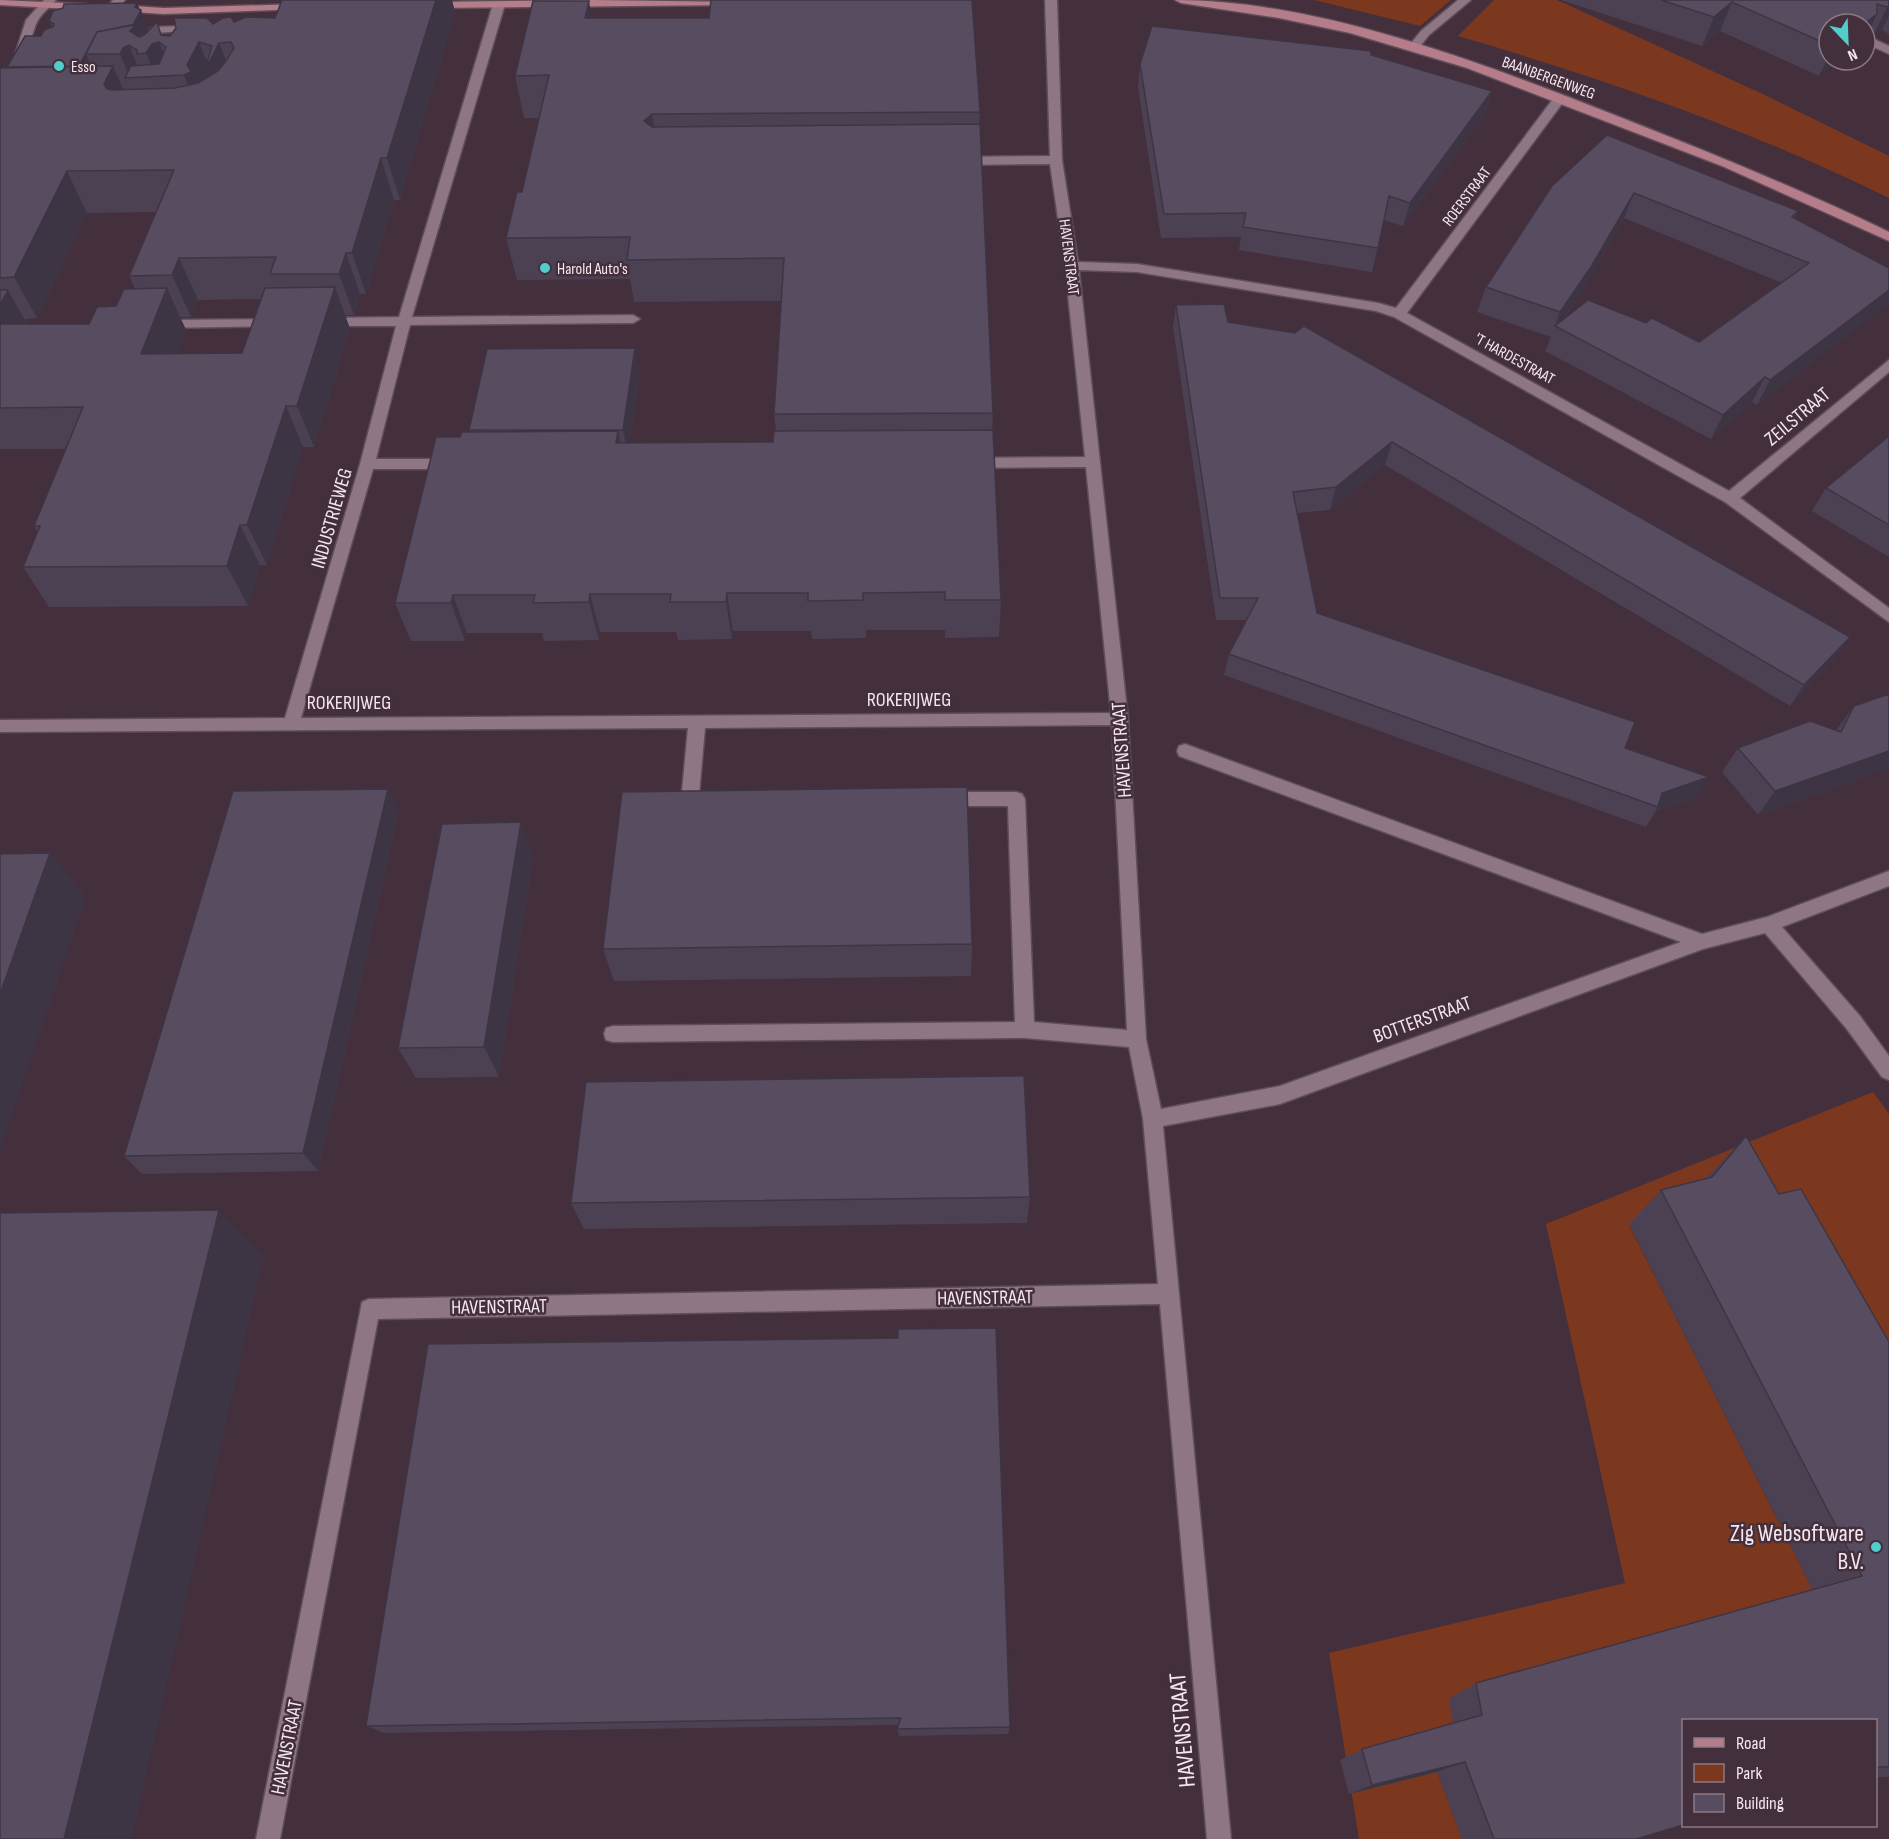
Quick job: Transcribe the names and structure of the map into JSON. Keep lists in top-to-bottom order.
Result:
{
  "streets": {
    "main road": ["BAANBERGENWEG"],
    "street": [
      "ROERSTRAAT",
      "HAVENSTRAAT",
      "'T HARDESTRAAT",
      "ZEILSTRAAT",
      "INDUSTRIEWEG",
      "ROKERIJWEG",
      "BOTTERSTRAAT"
    ]
  },
  "crossings": [
    ["BAANBERGENWEG", "ROERSTRAAT"],
    ["ROERSTRAAT", "'T HARDESTRAAT"],
    ["HAVENSTRAAT", "'T HARDESTRAAT"],
    ["HAVENSTRAAT", "ROKERIJWEG"],
    ["HAVENSTRAAT", "BOTTERSTRAAT"],
    ["'T HARDESTRAAT", "ZEILSTRAAT"],
    ["INDUSTRIEWEG", "ROKERIJWEG"]
  ],
  "places": ["Esso", "Harold Auto's", "Zig Websoftware B.V."],
  "legend": ["Road", "Park", "Building"],
  "north": "bottom right"
}
